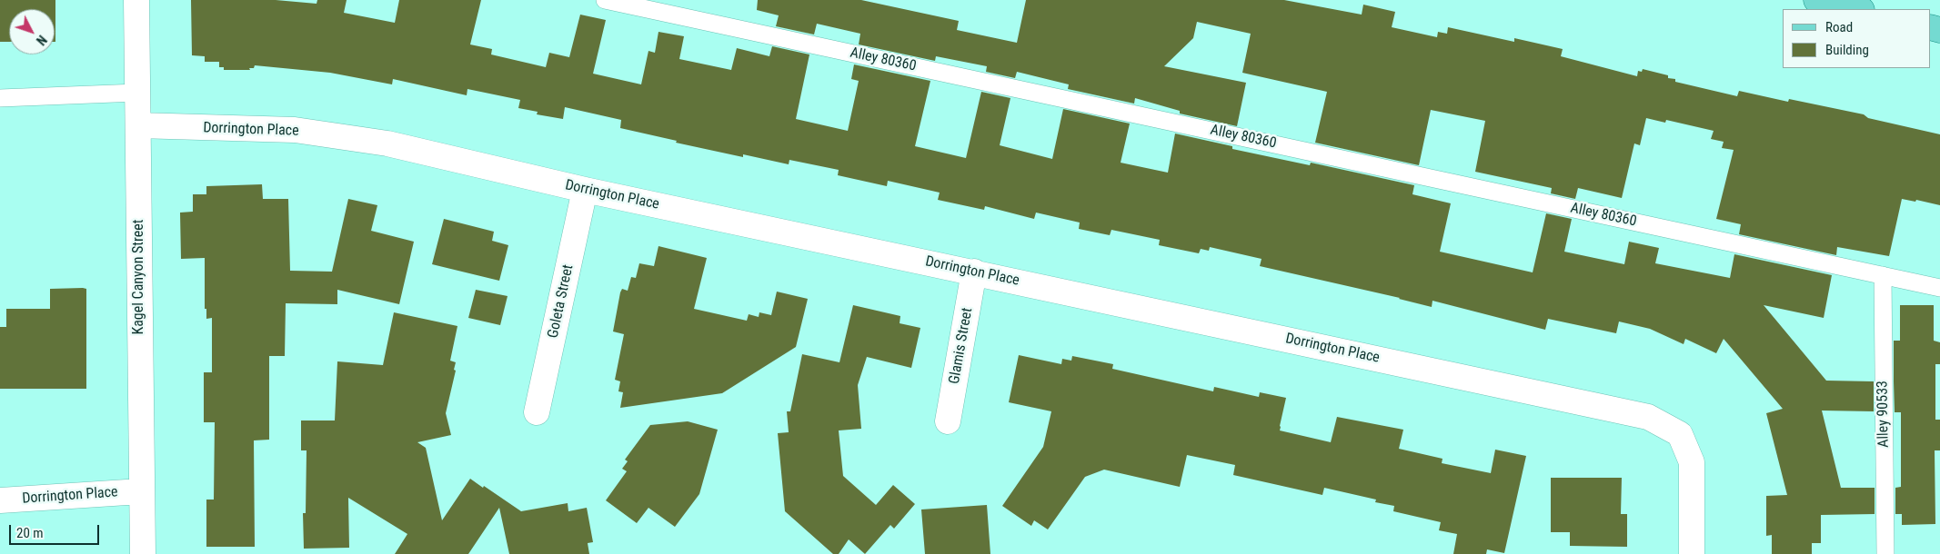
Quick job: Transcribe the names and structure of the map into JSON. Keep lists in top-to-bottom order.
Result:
{
  "streets": {
    "street": [
      "Dorrington Place",
      "Kagel Canyon Street",
      "Goleta Street",
      "Glamis Street"
    ],
    "lane": ["Alley 80360", "Alley 90533"]
  },
  "crossings": [
    ["Alley 80360", "Alley 90533"],
    ["Dorrington Place", "Kagel Canyon Street"],
    ["Dorrington Place", "Goleta Street"],
    ["Dorrington Place", "Glamis Street"]
  ],
  "legend": ["Road", "Building"],
  "scale_bar": "20 m",
  "north": "bottom right"
}
